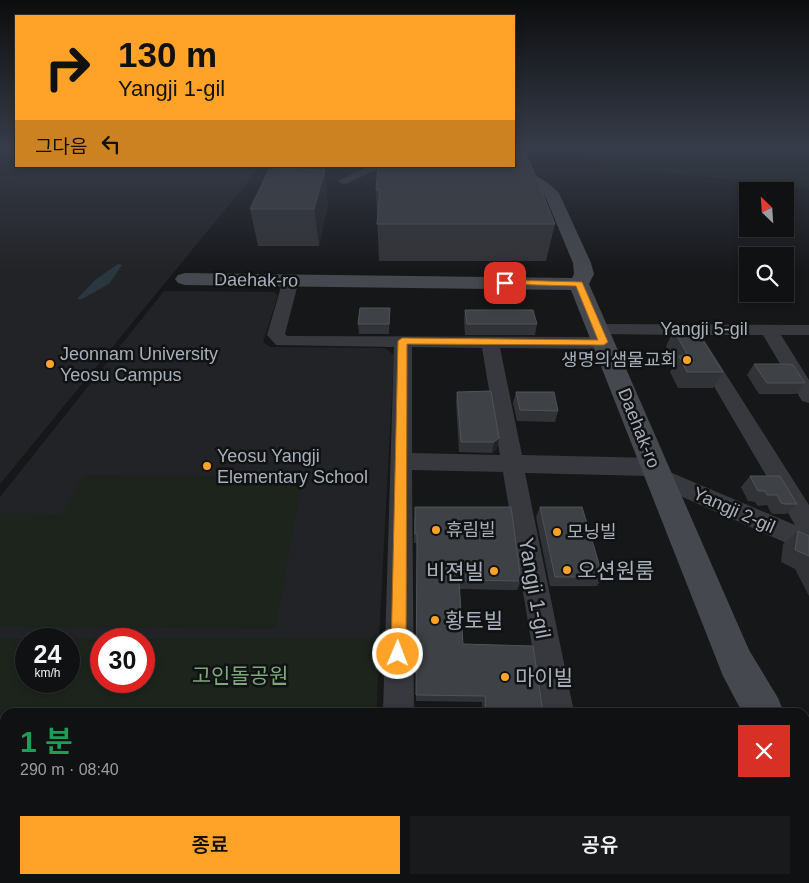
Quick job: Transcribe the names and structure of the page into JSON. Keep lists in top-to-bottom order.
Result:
{
  "streets": {
    "street": [
      "Daehak-ro",
      "Yangji 5-gil",
      "Yangji 2-gil",
      "Yangji 1-gil"
    ]
  },
  "crossings": [
    ["Daehak-ro", "Yangji 5-gil"],
    ["Daehak-ro", "Yangji 2-gil"]
  ],
  "parks": ["고인돌공원"],
  "places": [
    "생명의샘물교회",
    "Jeonnam University Yeosu Campus",
    "Yeosu Yangji Elementary School",
    "휴림빌",
    "모닝빌",
    "오션원룸",
    "비젼빌",
    "황토빌",
    "마이빌"
  ],
  "north": "top left",
  "page": {
    "turn": ["130 m", "Yangji 1-gil"],
    "then": "그다음",
    "speed": "24 km/h",
    "limit": "30",
    "heading": ["1 분", "290 m · 08:40"],
    "buttons": ["종료", "공유"]
  }
}
